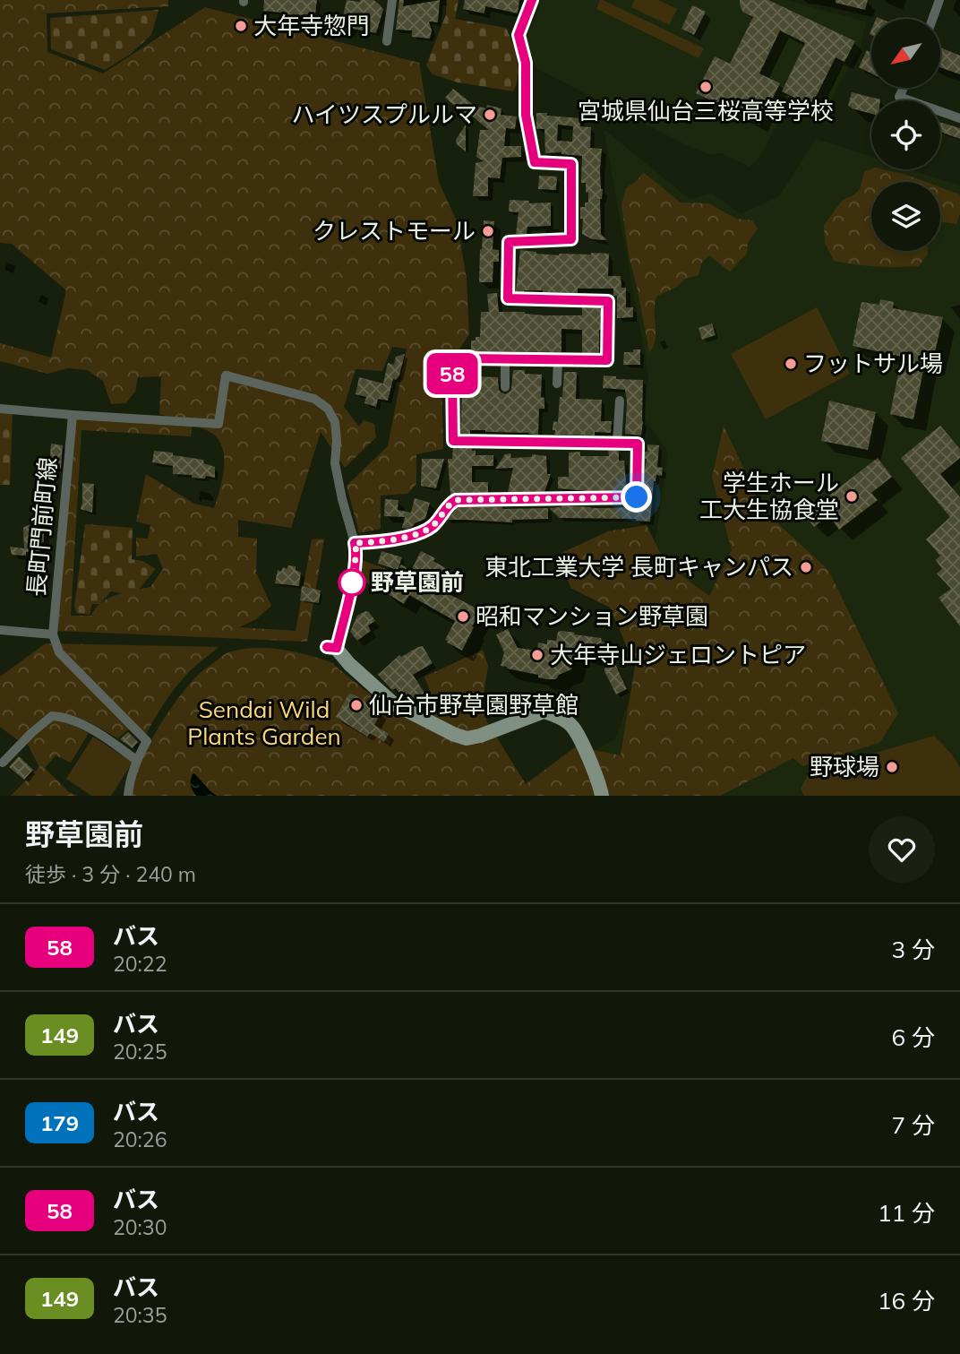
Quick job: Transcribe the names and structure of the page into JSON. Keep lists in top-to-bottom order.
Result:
{
  "streets": {
    "street": ["長町門前町線"]
  },
  "parks": ["Sendai Wild Plants Garden"],
  "places": [
    "大年寺惣門",
    "宮城県仙台三桜高等学校",
    "ハイツスプルルマ",
    "クレストモール",
    "フットサル場",
    "学生ホール 工大生協食堂",
    "東北工業大学 長町キャンパス",
    "野草園前",
    "昭和マンション野草園",
    "大年寺山ジェロントピア",
    "仙台市野草園野草館",
    "野球場"
  ],
  "lines": ["bus line 58"],
  "north": "bottom left",
  "page": {
    "on_map": "58",
    "heading": ["野草園前", "徒歩 · 3 分 · 240 m"],
    "list": [
      {
        "mark": "58",
        "name": "バス",
        "note": "20:22",
        "value": "3 分"
      },
      {
        "mark": "149",
        "name": "バス",
        "note": "20:25",
        "value": "6 分"
      },
      {
        "mark": "179",
        "name": "バス",
        "note": "20:26",
        "value": "7 分"
      },
      {
        "mark": "58",
        "name": "バス",
        "note": "20:30",
        "value": "11 分"
      },
      {
        "mark": "149",
        "name": "バス",
        "note": "20:35",
        "value": "16 分"
      }
    ]
  }
}
